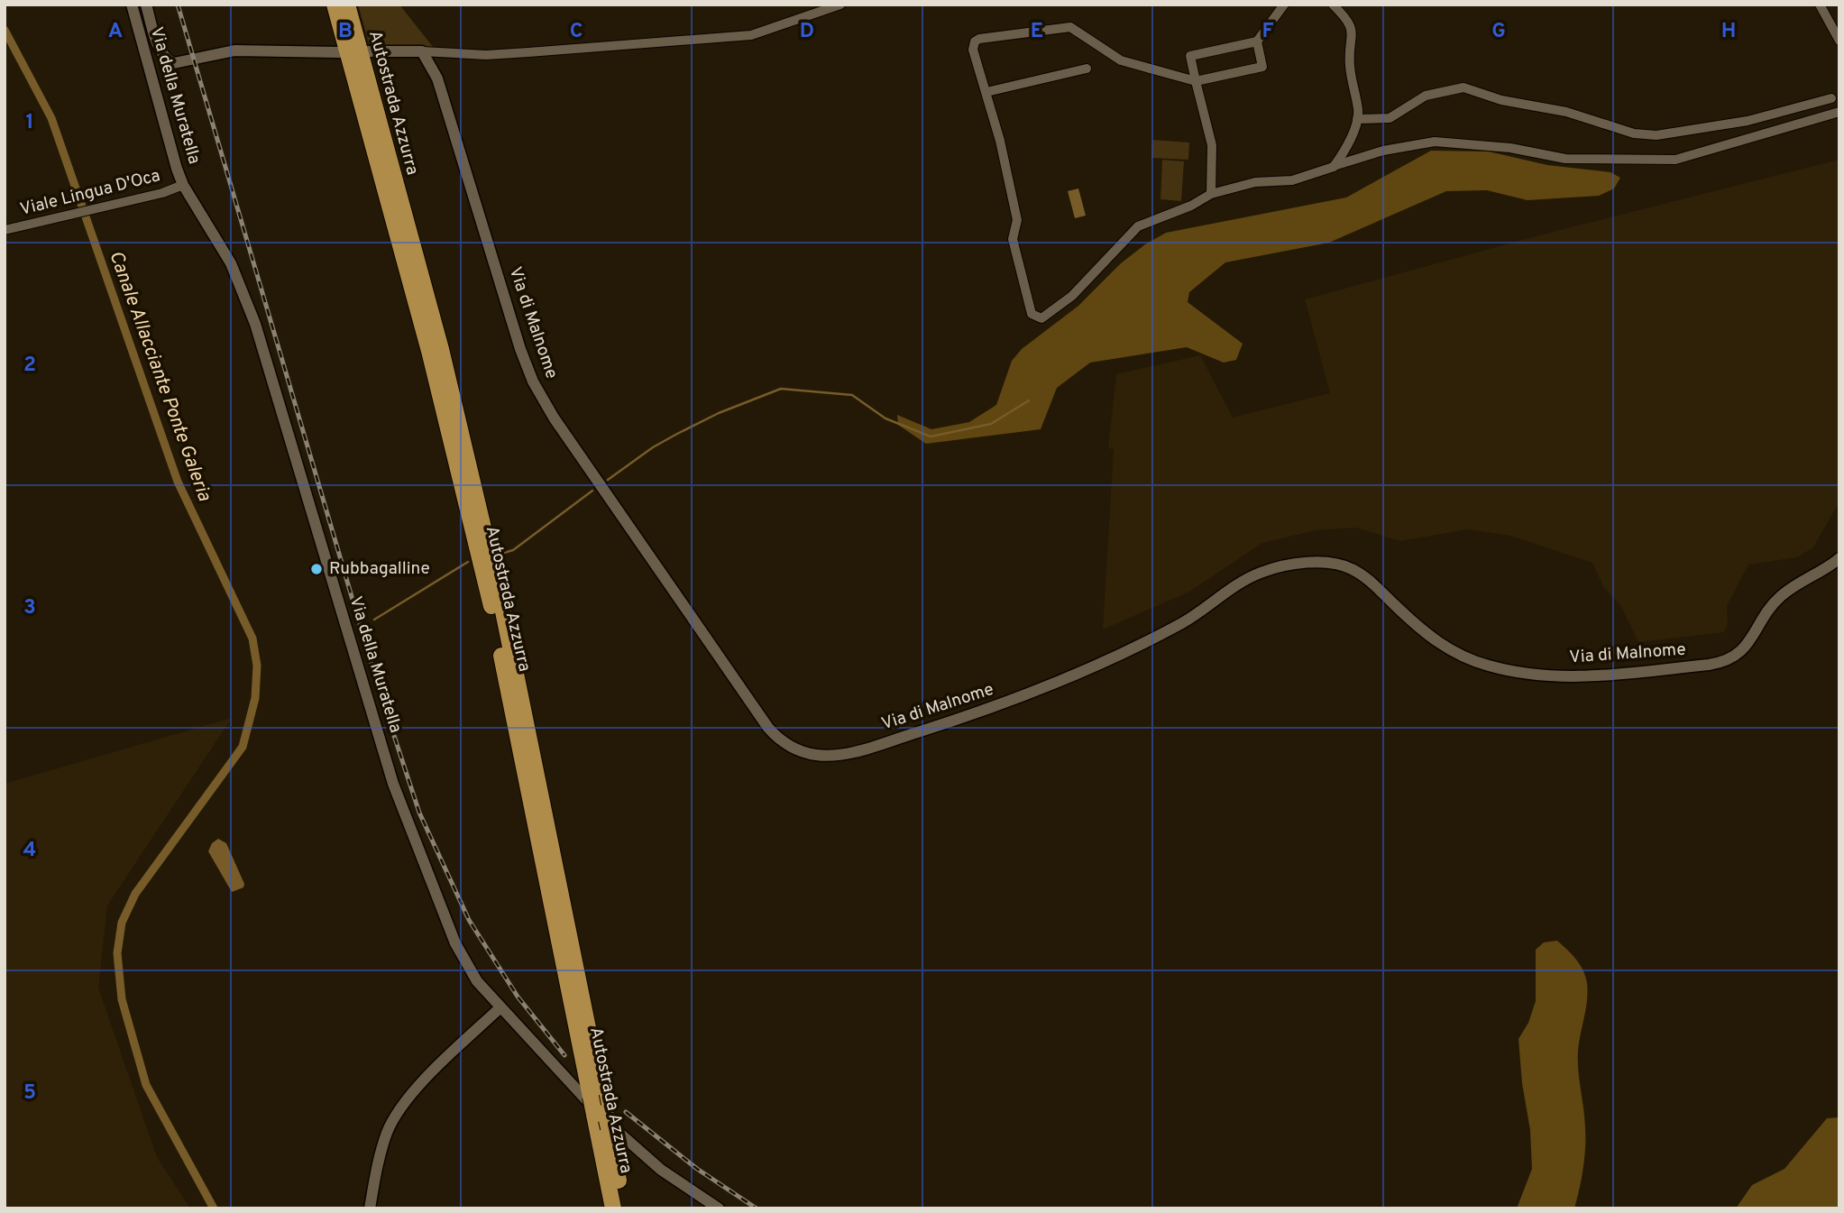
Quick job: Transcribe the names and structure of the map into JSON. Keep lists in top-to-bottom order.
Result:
{
  "streets": {
    "highway": ["Autostrada Azzurra"],
    "street": ["Via della Muratella", "Viale Lingua D'Oca", "Via di Malnome"]
  },
  "crossings": [
    ["Via della Muratella", "Viale Lingua D'Oca"]
  ],
  "water": ["Canale Allacciante Ponte Galeria"],
  "places": ["Rubbagalline"],
  "grid": {
    "columns": [
      "A",
      "B",
      "C",
      "D",
      "E",
      "F",
      "G",
      "H"
    ],
    "rows": [
      "1",
      "2",
      "3",
      "4",
      "5"
    ]
  }
}
